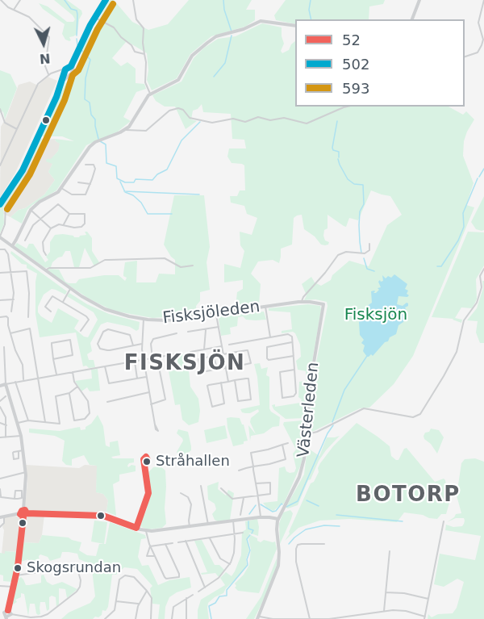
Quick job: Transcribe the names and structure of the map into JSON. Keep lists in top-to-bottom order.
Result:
{
  "streets": {
    "street": ["Fisksjöleden", "Västerleden"]
  },
  "crossings": [
    ["Fisksjöleden", "Västerleden"]
  ],
  "districts": ["FISKSJÖN", "BOTORP"],
  "parks": ["Fisksjön"],
  "places": ["Stråhallen", "Skogsrundan"],
  "lines": ["transit line 502", "transit line 593", "transit line 52"],
  "legend": ["52", "502", "593"],
  "north": "bottom"
}
